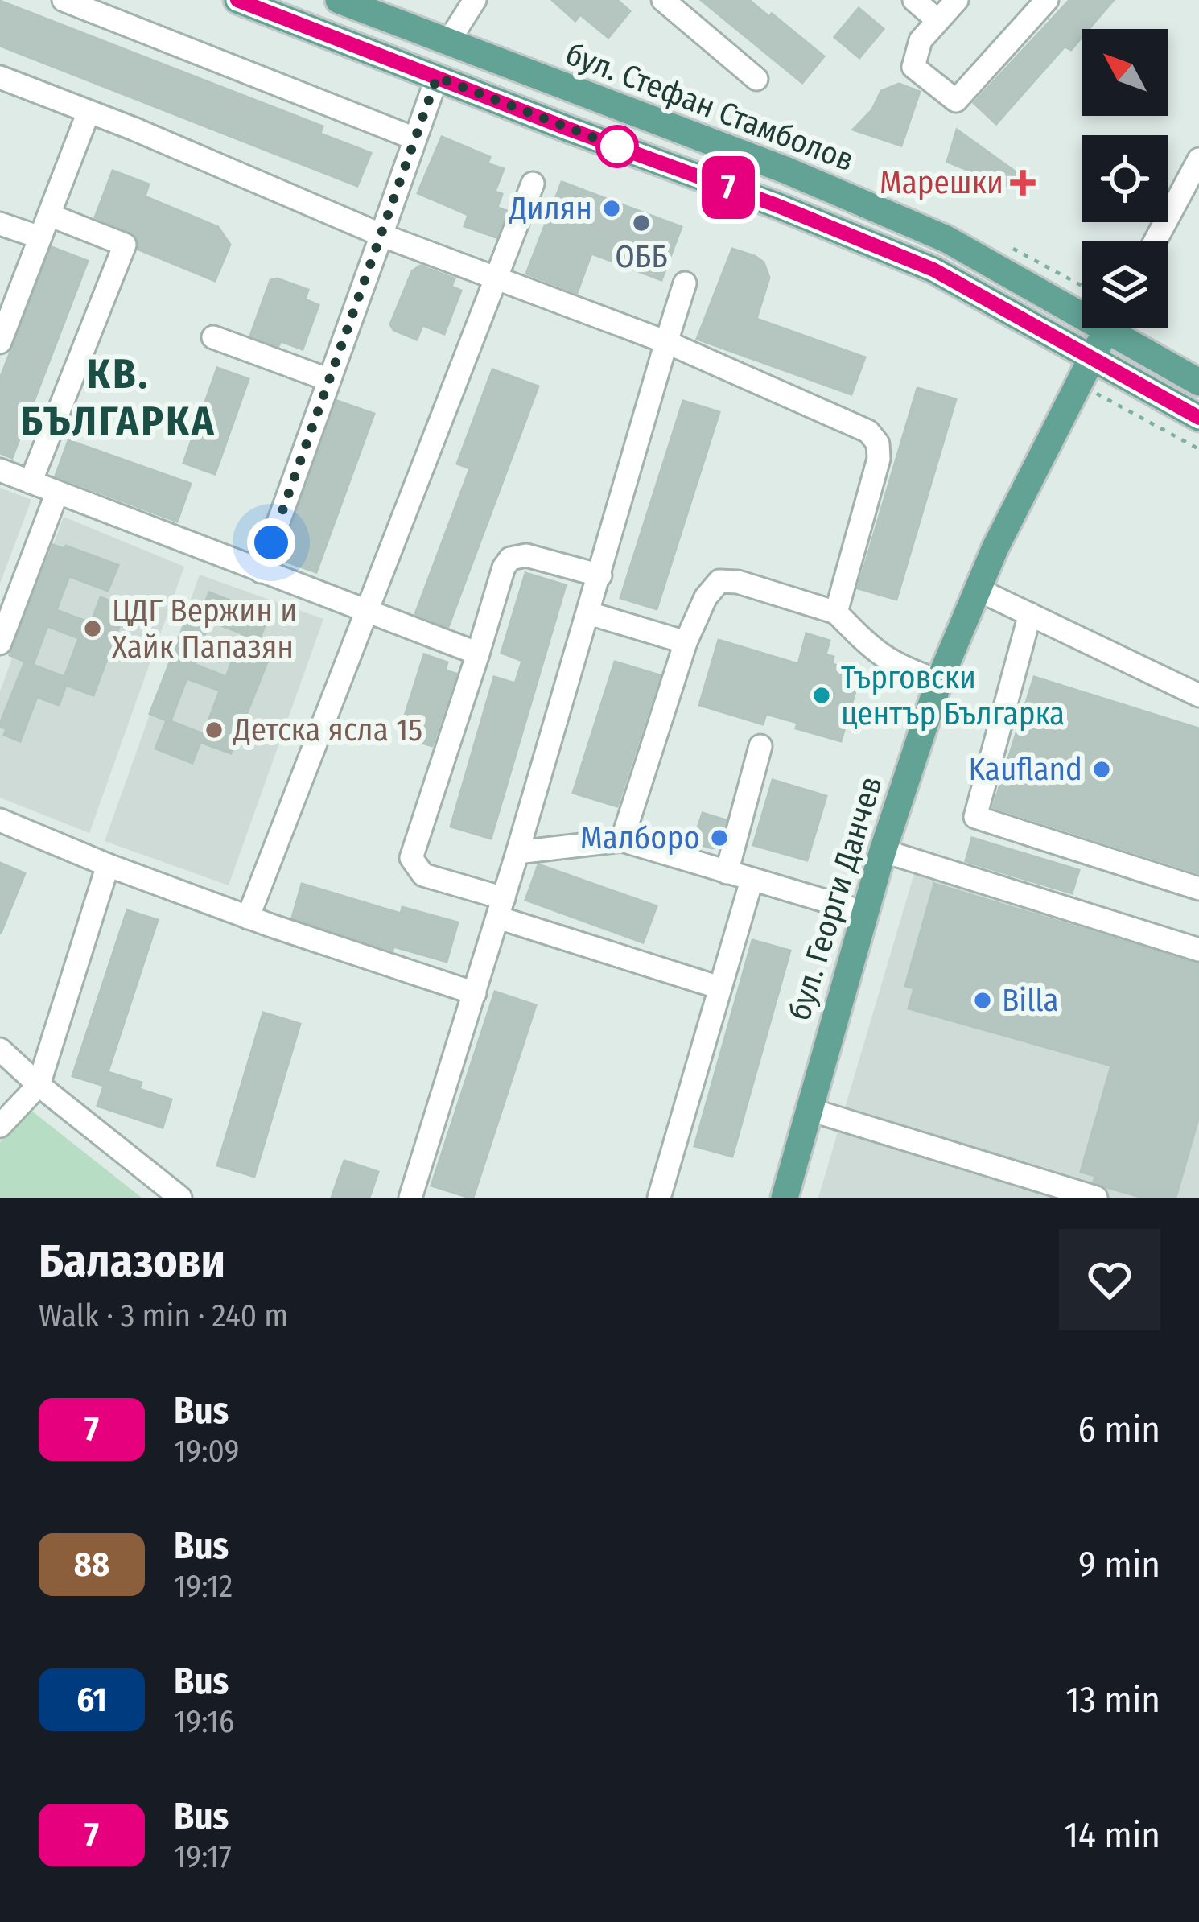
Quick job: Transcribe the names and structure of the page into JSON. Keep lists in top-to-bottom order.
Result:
{
  "streets": {
    "main road": ["бул. Стефан Стамболов", "бул. Георги Данчев"]
  },
  "districts": ["КВ. БЪЛГАРКА"],
  "places": {
    "health": ["Марешки"],
    "other": [
      "Дилян",
      "ОББ",
      "ЦДГ Вержин и Хайк Папазян",
      "Търговски център Българка",
      "Детска ясла 15",
      "Kaufland",
      "Малборо",
      "Billa"
    ]
  },
  "lines": ["bus line 7"],
  "north": "top left",
  "page": {
    "on_map": "7",
    "heading": ["Балазови", "Walk · 3 min · 240 m"],
    "list": [
      {
        "mark": "7",
        "name": "Bus",
        "note": "19:09",
        "value": "6 min"
      },
      {
        "mark": "88",
        "name": "Bus",
        "note": "19:12",
        "value": "9 min"
      },
      {
        "mark": "61",
        "name": "Bus",
        "note": "19:16",
        "value": "13 min"
      },
      {
        "mark": "7",
        "name": "Bus",
        "note": "19:17",
        "value": "14 min"
      }
    ]
  }
}
